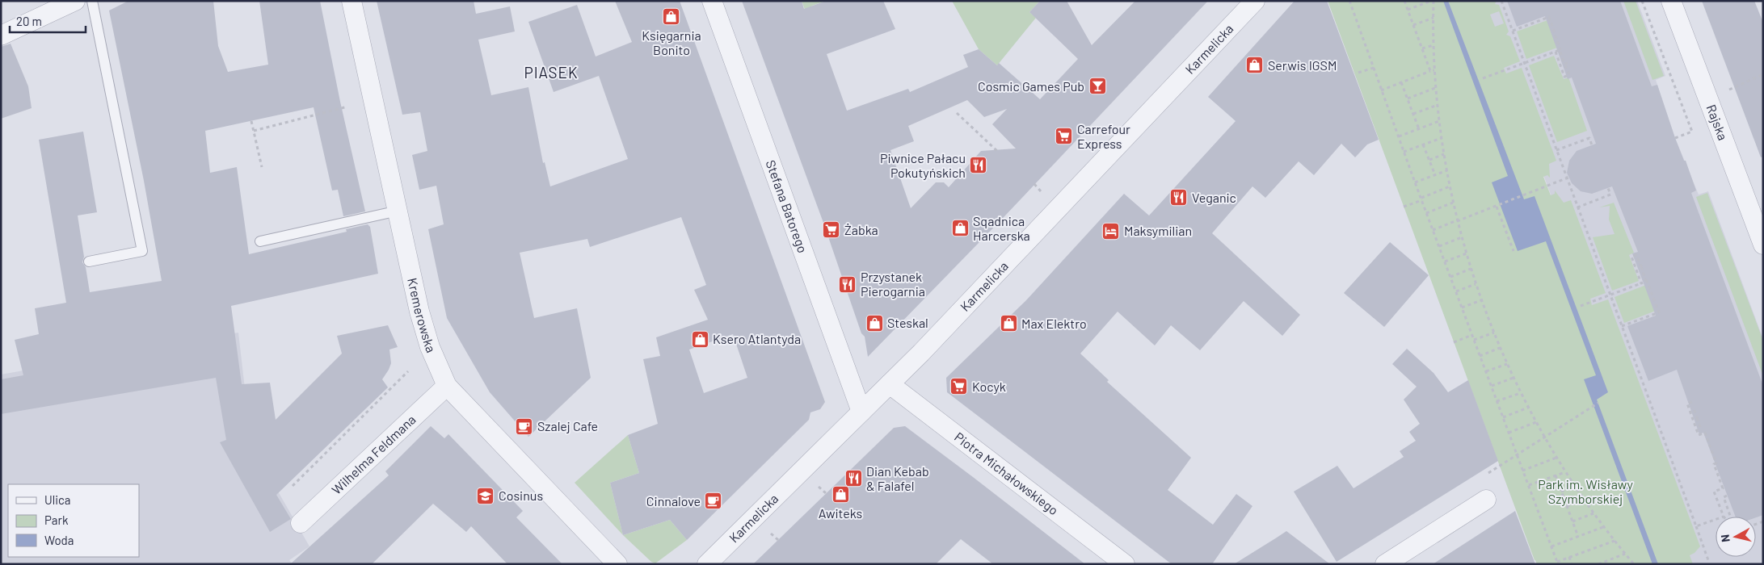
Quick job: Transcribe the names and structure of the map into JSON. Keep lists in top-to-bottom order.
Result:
{
  "streets": {
    "street": [
      "Karmelicka",
      "Rajska",
      "Stefana Batorego",
      "Kremerowska",
      "Wilhelma Feldmana",
      "Piotra Michałowskiego"
    ]
  },
  "crossings": [
    ["Karmelicka", "Stefana Batorego"],
    ["Karmelicka", "Piotra Michałowskiego"],
    ["Kremerowska", "Wilhelma Feldmana"]
  ],
  "districts": ["PIASEK"],
  "parks": ["Park im. Wisławy Szymborskiej"],
  "places": {
    "shop": [
      "Księgarnia Bonito",
      "Serwis IGSM",
      "Sqadnica Harcerska",
      "Steskal",
      "Max Elektro",
      "Ksero Atlantyda",
      "Awiteks"
    ],
    "bar": ["Cosmic Games Pub"],
    "supermarket": ["Carrefour Express", "Żabka", "Kocyk"],
    "restaurant": [
      "Piwnice Pałacu Pokutyńskich",
      "Veganic",
      "Przystanek Pierogarnia",
      "Dian Kebab & Falafel"
    ],
    "hotel": ["Maksymilian"],
    "cafe": ["Szalej Cafe", "Cinnalove"],
    "school or university": ["Cosinus"]
  },
  "legend": ["Ulica", "Park", "Woda"],
  "scale_bar": "20 m",
  "north": "left"
}
